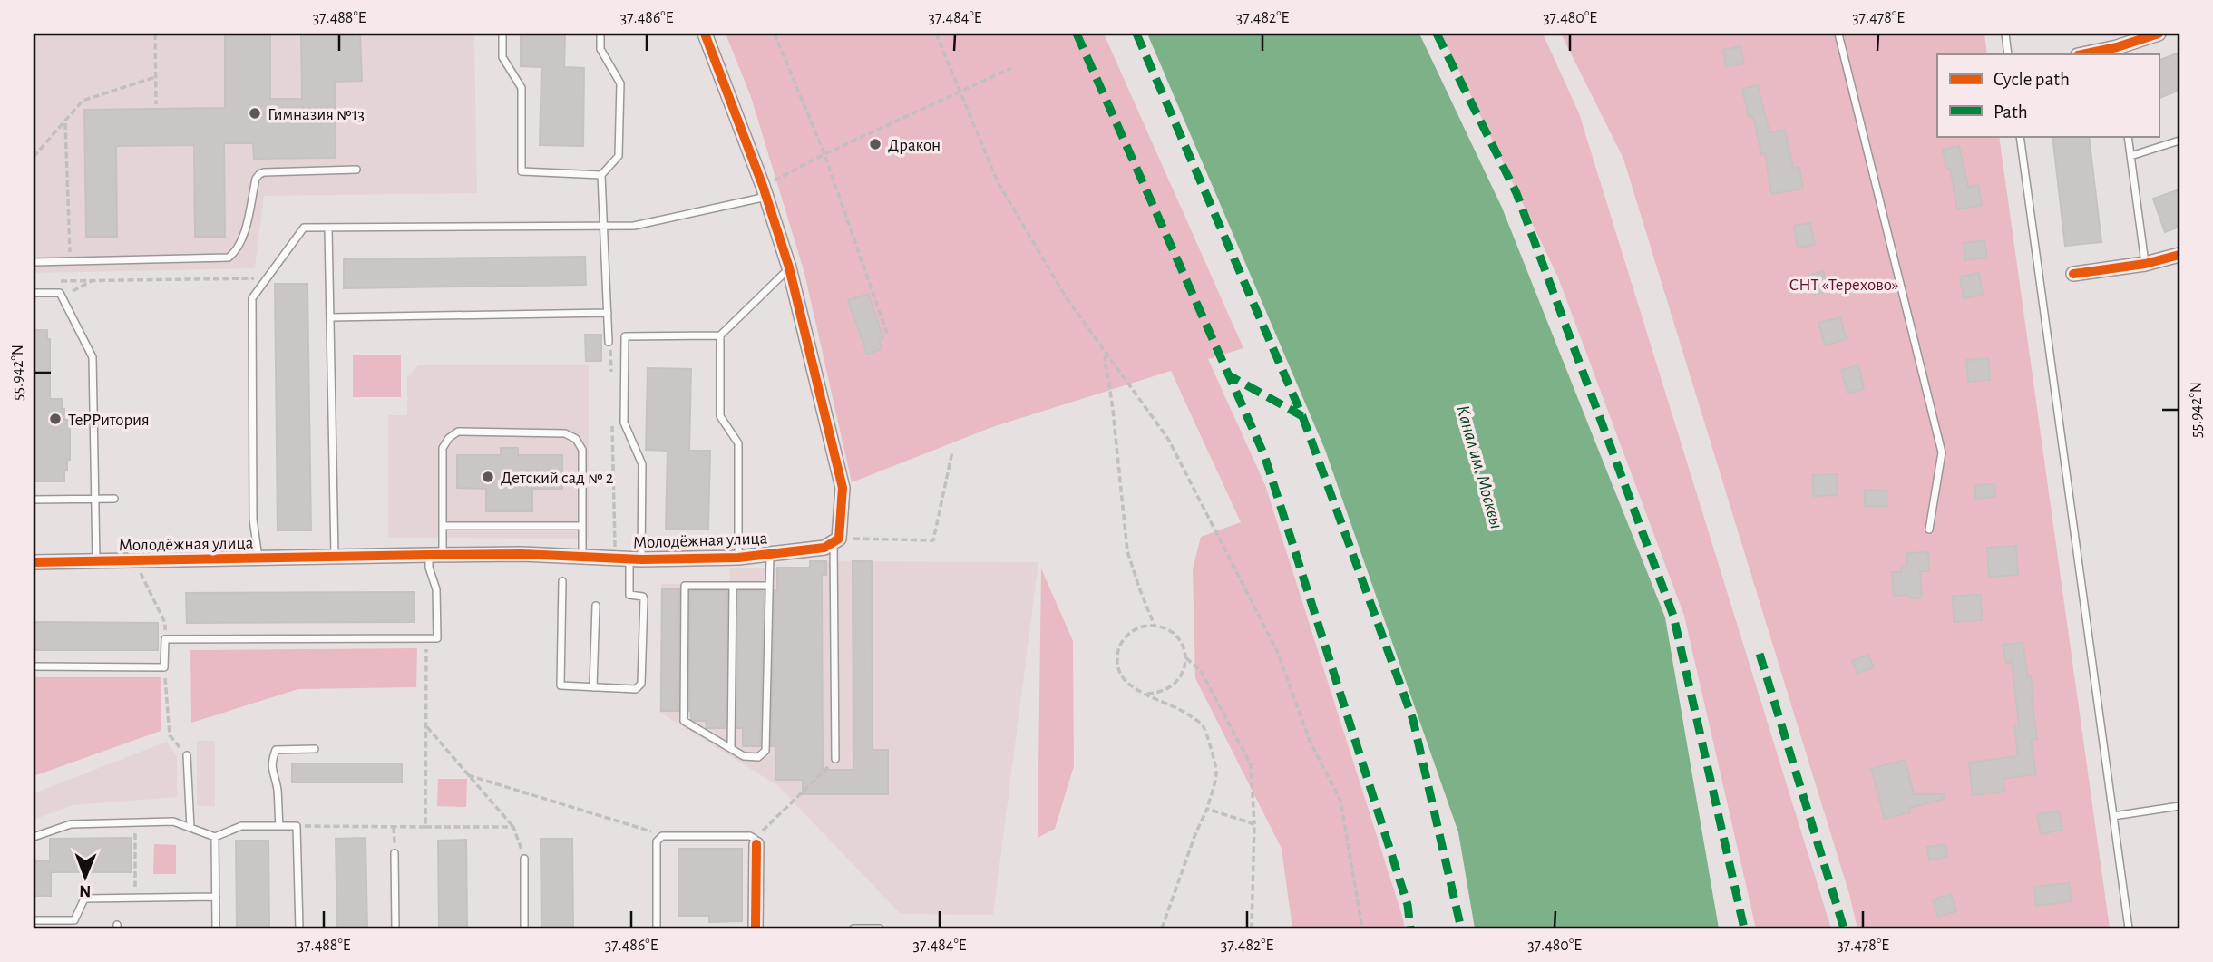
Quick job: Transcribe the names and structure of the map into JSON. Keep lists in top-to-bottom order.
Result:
{
  "streets": {
    "street": ["Молодёжная улица"]
  },
  "water": ["Канал им. Москвы"],
  "parks": ["СНТ «Терехово»"],
  "places": [
    "Гимназия №13",
    "Дракон",
    "ТеРРитория",
    "Детский сад № 2"
  ],
  "legend": ["Cycle path", "Path"],
  "north": "bottom",
  "coordinates": [
    "37.488°E",
    "37.486°E",
    "37.484°E",
    "37.482°E",
    "37.480°E",
    "37.478°E",
    "55.942°N"
  ]
}
